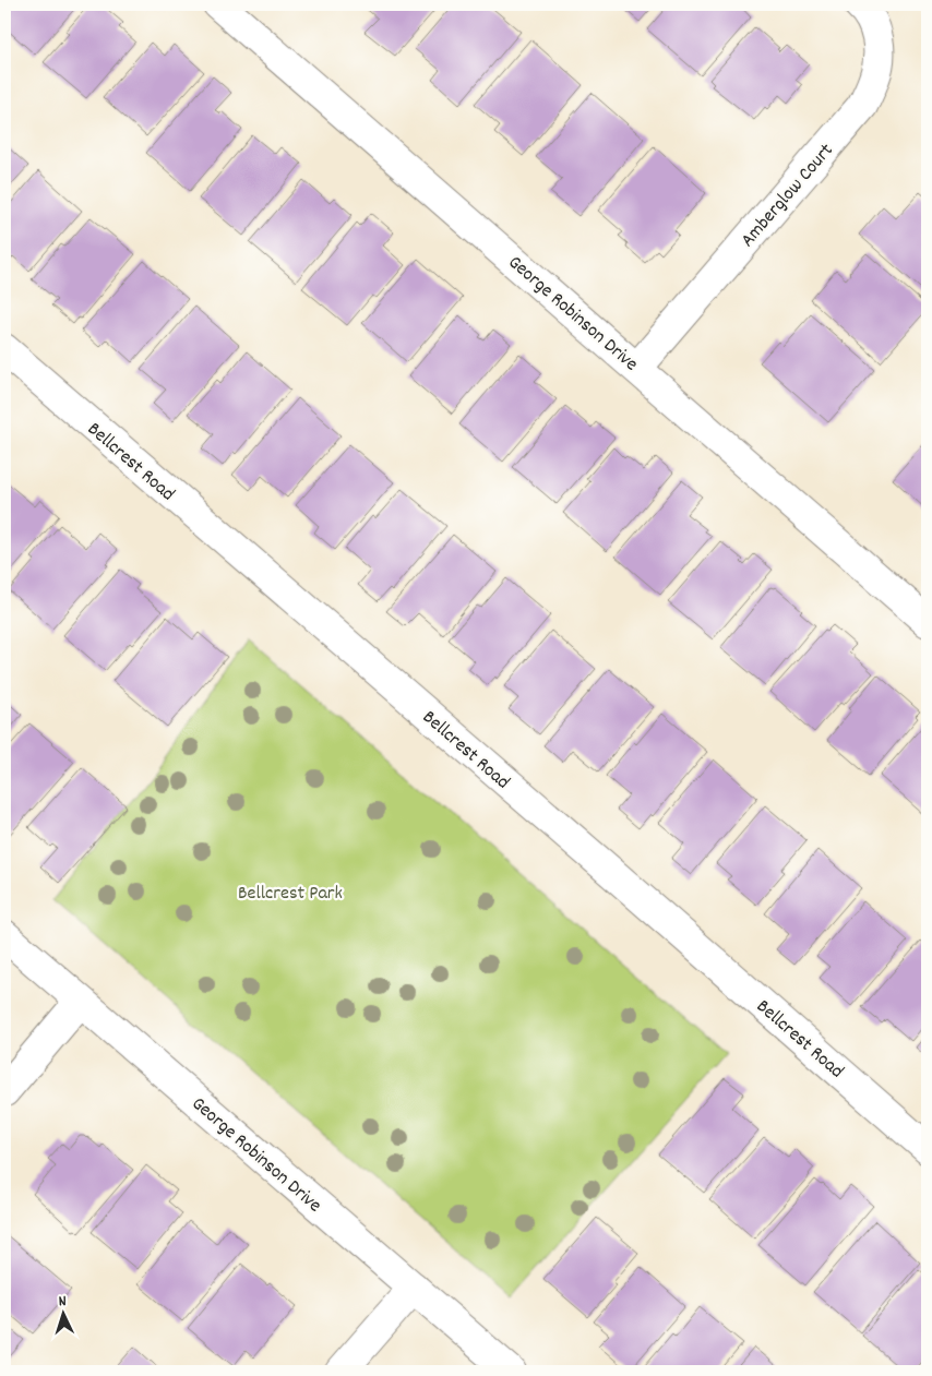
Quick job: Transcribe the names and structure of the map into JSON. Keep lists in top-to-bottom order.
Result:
{
  "streets": {
    "street": ["Amberglow Court", "George Robinson Drive", "Bellcrest Road"]
  },
  "crossings": [
    ["Amberglow Court", "George Robinson Drive"]
  ],
  "parks": ["Bellcrest Park"],
  "north": "top"
}
